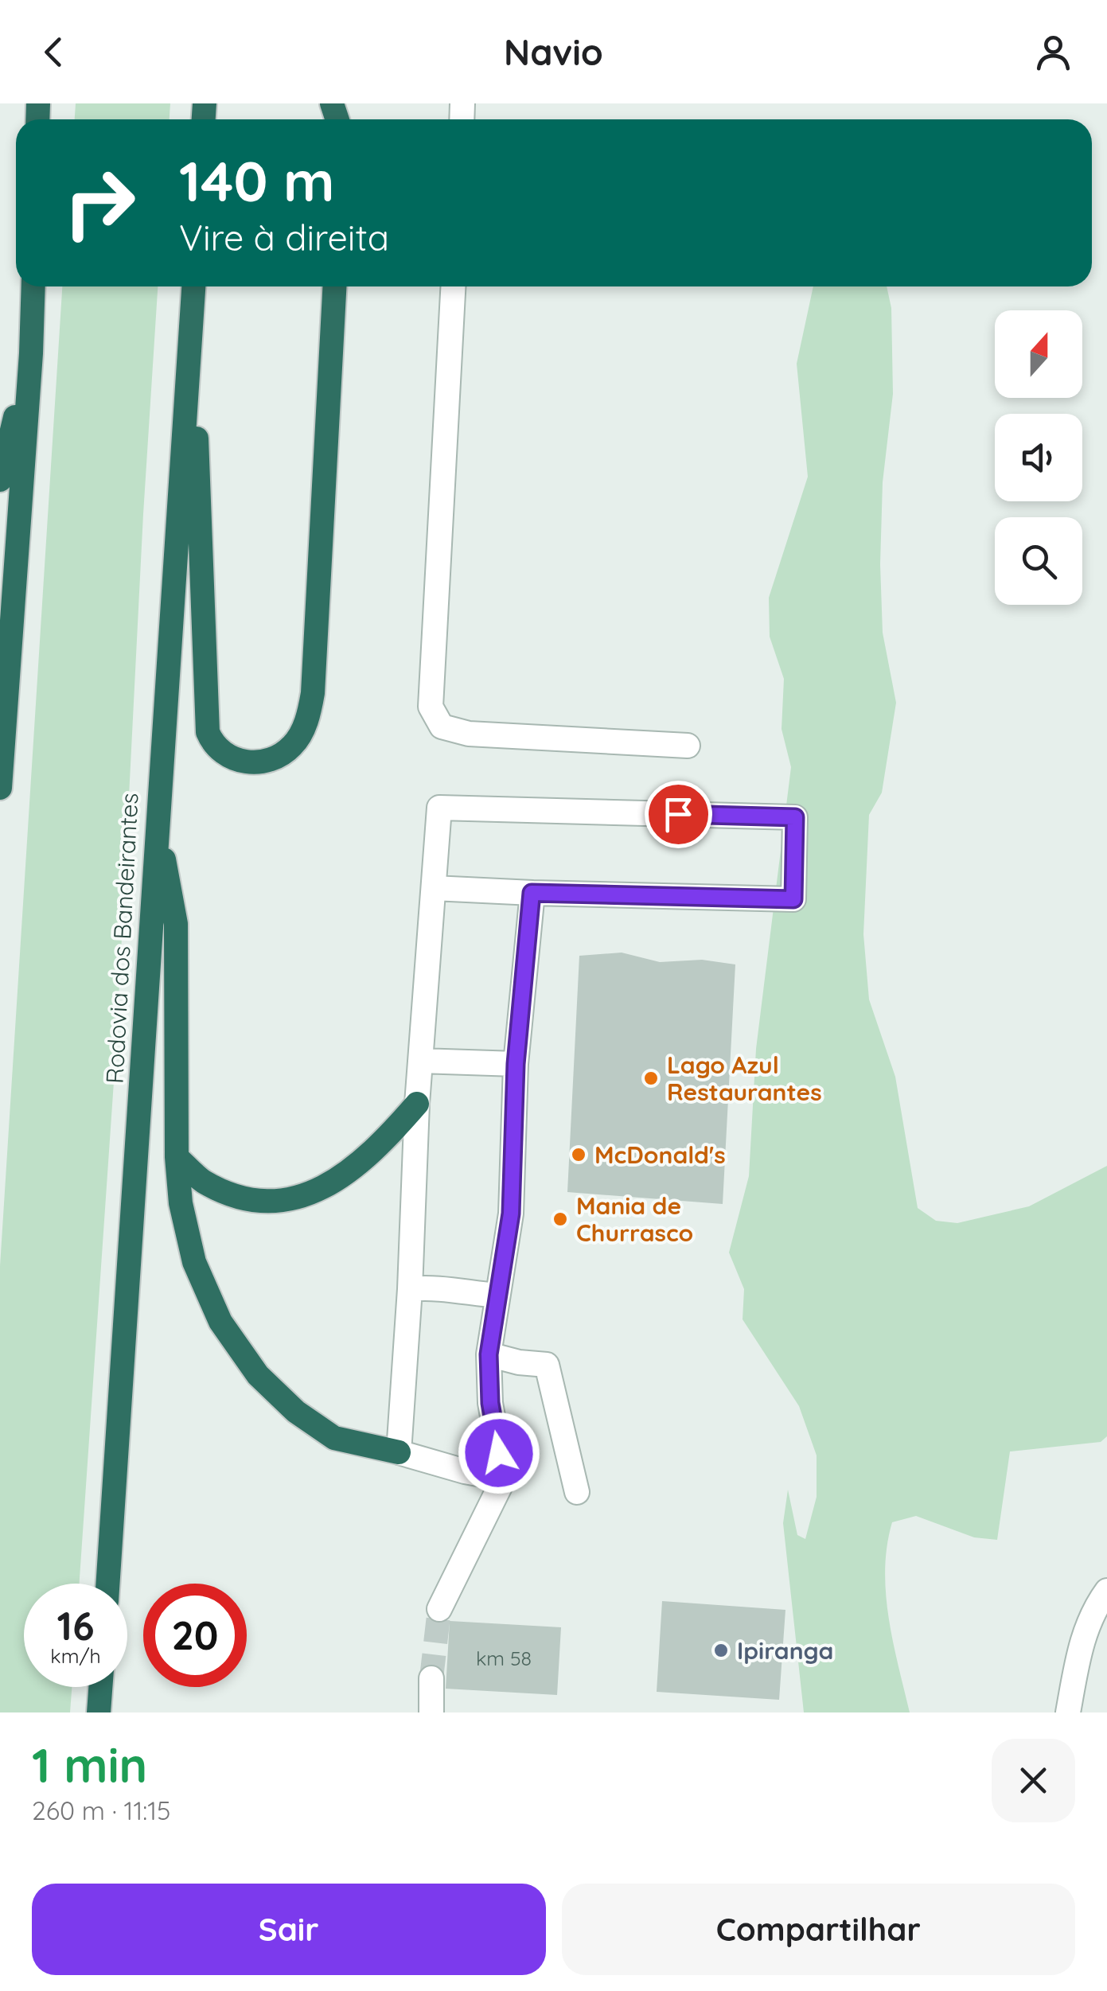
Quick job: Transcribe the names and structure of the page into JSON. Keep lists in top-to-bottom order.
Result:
{
  "streets": {
    "highway": ["Rodovia dos Bandeirantes"]
  },
  "places": [
    "Lago Azul Restaurantes",
    "McDonald's",
    "Mania de Churrasco",
    "Ipiranga"
  ],
  "house_numbers": ["km 58"],
  "north": "top",
  "page": {
    "header": "Navio",
    "turn": ["140 m", "Vire à direita"],
    "speed": "16 km/h",
    "limit": "20",
    "heading": ["1 min", "260 m · 11:15"],
    "buttons": ["Sair", "Compartilhar"]
  }
}
